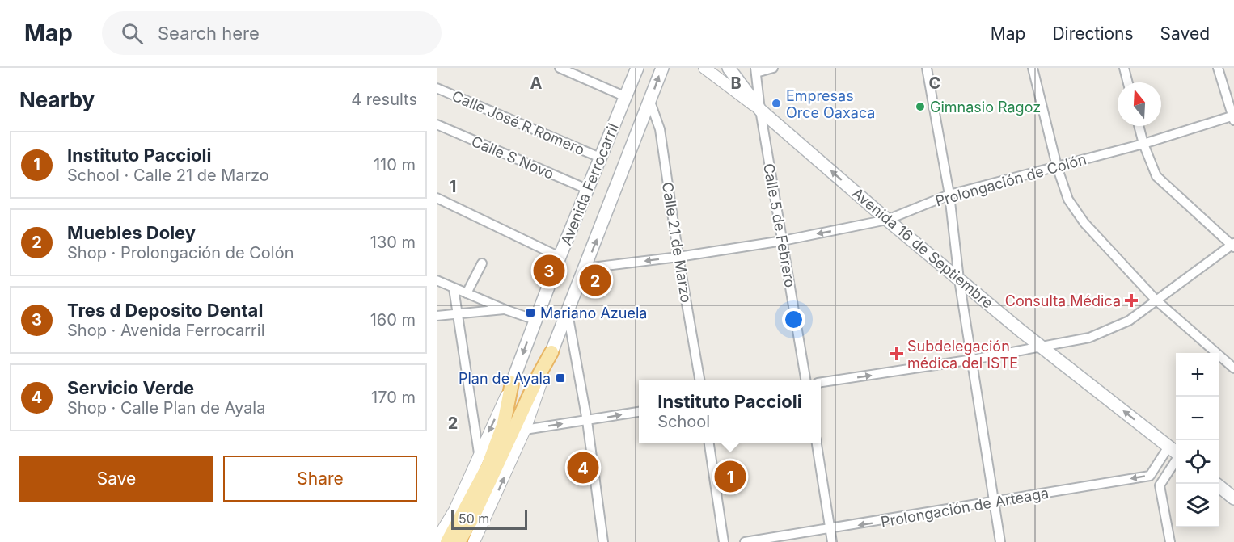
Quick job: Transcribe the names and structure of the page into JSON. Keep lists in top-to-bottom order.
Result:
{
  "streets": {
    "main road": ["Avenida Ferrocarril", "Avenida 16 de Septiembre"],
    "street": [
      "Calle José R Romero",
      "Calle S Novo",
      "Prolongación de Colón",
      "Calle 5 de Febrero",
      "Calle 21 de Marzo",
      "Prolongación de Arteaga"
    ]
  },
  "crossings": [
    ["Calle José R Romero", "Avenida Ferrocarril"],
    ["Calle S Novo", "Avenida Ferrocarril"],
    ["Prolongación de Colón", "Avenida Ferrocarril"],
    ["Prolongación de Colón", "Calle 5 de Febrero"],
    ["Prolongación de Colón", "Calle 21 de Marzo"],
    ["Prolongación de Colón", "Avenida 16 de Septiembre"],
    ["Avenida Ferrocarril", "Calle 21 de Marzo"],
    ["Calle 5 de Febrero", "Avenida 16 de Septiembre"],
    ["Avenida 16 de Septiembre", "Prolongación de Arteaga"]
  ],
  "one_way": ["Prolongación de Arteaga"],
  "places": {
    "other": ["Empresas Orce Oaxaca", "Gimnasio Ragoz"],
    "health": ["Consulta Médica", "Subdelegación médica del ISTE"],
    "transit": ["Mariano Azuela", "Plan de Ayala"]
  },
  "scale_bar": "50 m",
  "north": "top",
  "page": {
    "header": "Map",
    "search": "Search here",
    "nav": ["Map", "Directions", "Saved"],
    "heading": ["Nearby", "4 results"],
    "list": [
      {
        "mark": "1",
        "name": "Instituto Paccioli",
        "note": "School · Calle 21 de Marzo",
        "value": "110 m"
      },
      {
        "mark": "2",
        "name": "Muebles Doley",
        "note": "Shop · Prolongación de Colón",
        "value": "130 m"
      },
      {
        "mark": "3",
        "name": "Tres d Deposito Dental",
        "note": "Shop · Avenida Ferrocarril",
        "value": "160 m"
      },
      {
        "mark": "4",
        "name": "Servicio Verde",
        "note": "Shop · Calle Plan de Ayala",
        "value": "170 m"
      }
    ],
    "pins": [
      "3",
      "2",
      "4",
      "1"
    ],
    "map_buttons": ["+", "−"],
    "popup": ["Instituto Paccioli", "School"],
    "buttons": ["Save", "Share"],
    "scale": "50 m"
  },
  "grid": {
    "columns": ["A", "B", "C"],
    "rows": ["1", "2"]
  }
}
